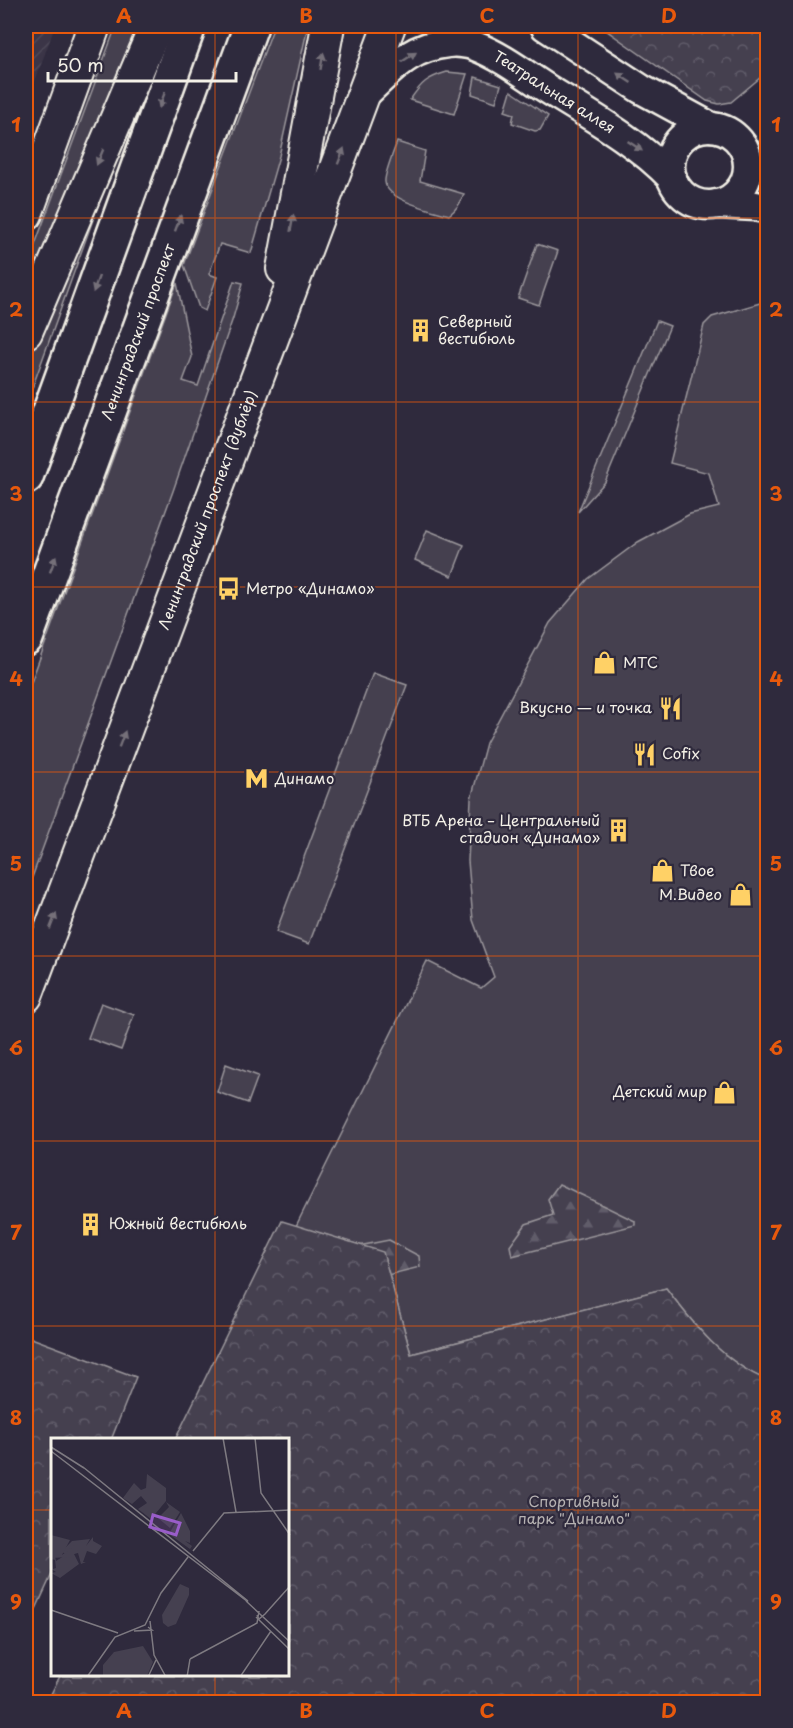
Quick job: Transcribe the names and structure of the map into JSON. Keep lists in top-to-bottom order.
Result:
{
  "streets": {
    "main road": ["Ленинградский проспект", "Ленинградский проспект (дублёр)"],
    "street": ["Театральная аллея"]
  },
  "crossings": [
    ["Театральная аллея", "Ленинградский проспект (дублёр)"]
  ],
  "parks": ["Спортивный парк \"Динамо\""],
  "places": {
    "building": ["Cеверный вестибюль", "ВТБ Арена – Центральный стадион «Динамо»", "Южный вестибюль"],
    "bus stop": ["Метро «Динамо»"],
    "shop": [
      "МТС",
      "Твое",
      "М.Видео",
      "Детский мир"
    ],
    "restaurant": ["Вкусно — и точка", "Cofix"],
    "metro station": ["Динамо"]
  },
  "scale_bar": "50 m",
  "grid": {
    "columns": [
      "A",
      "B",
      "C",
      "D"
    ],
    "rows": [
      "1",
      "2",
      "3",
      "4",
      "5",
      "6",
      "7",
      "8",
      "9"
    ]
  }
}
